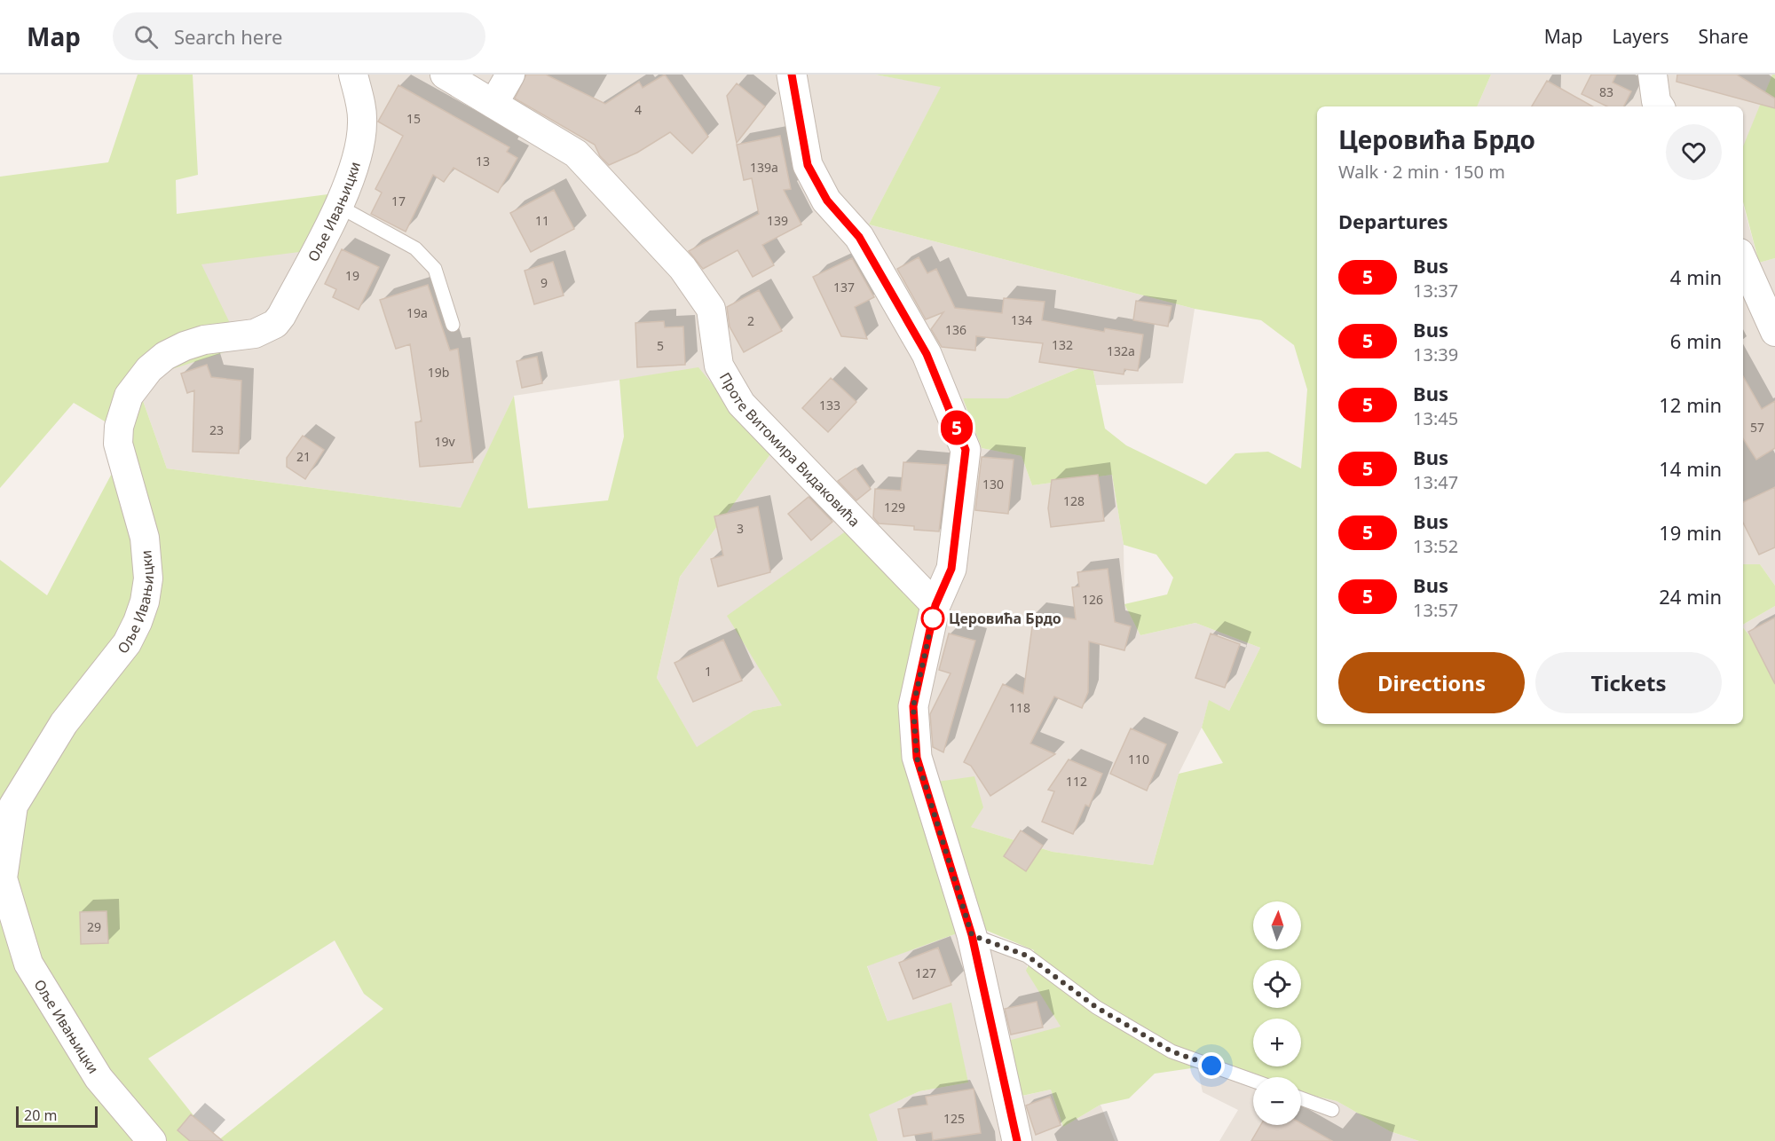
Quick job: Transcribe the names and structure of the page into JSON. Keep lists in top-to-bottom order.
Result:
{
  "streets": {
    "street": ["Оље Ивањицки", "Проте Витомира Видаковића"]
  },
  "places": ["Церовића Брдо"],
  "lines": ["bus line 5"],
  "house_numbers": [
    "83",
    "4",
    "15",
    "13",
    "139a",
    "17",
    "11",
    "139",
    "19",
    "9",
    "137",
    "19a",
    "134",
    "2",
    "136",
    "132",
    "5",
    "132a",
    "19b",
    "133",
    "57",
    "23",
    "19v",
    "21",
    "130",
    "128",
    "129",
    "3",
    "126",
    "1",
    "118",
    "110",
    "112",
    "29",
    "127",
    "125"
  ],
  "scale_bar": "20 m",
  "north": "top",
  "page": {
    "header": "Map",
    "search": "Search here",
    "nav": ["Map", "Layers", "Share"],
    "on_map": "5",
    "heading": [
      ["Церовића Брдо", "Walk · 2 min · 150 m"],
      "Departures"
    ],
    "list": [
      {
        "mark": "5",
        "name": "Bus",
        "note": "13:37",
        "value": "4 min"
      },
      {
        "mark": "5",
        "name": "Bus",
        "note": "13:39",
        "value": "6 min"
      },
      {
        "mark": "5",
        "name": "Bus",
        "note": "13:45",
        "value": "12 min"
      },
      {
        "mark": "5",
        "name": "Bus",
        "note": "13:47",
        "value": "14 min"
      },
      {
        "mark": "5",
        "name": "Bus",
        "note": "13:52",
        "value": "19 min"
      },
      {
        "mark": "5",
        "name": "Bus",
        "note": "13:57",
        "value": "24 min"
      }
    ],
    "buttons": ["Directions", "Tickets"],
    "map_buttons": ["+", "−"],
    "scale": "20 m"
  }
}
